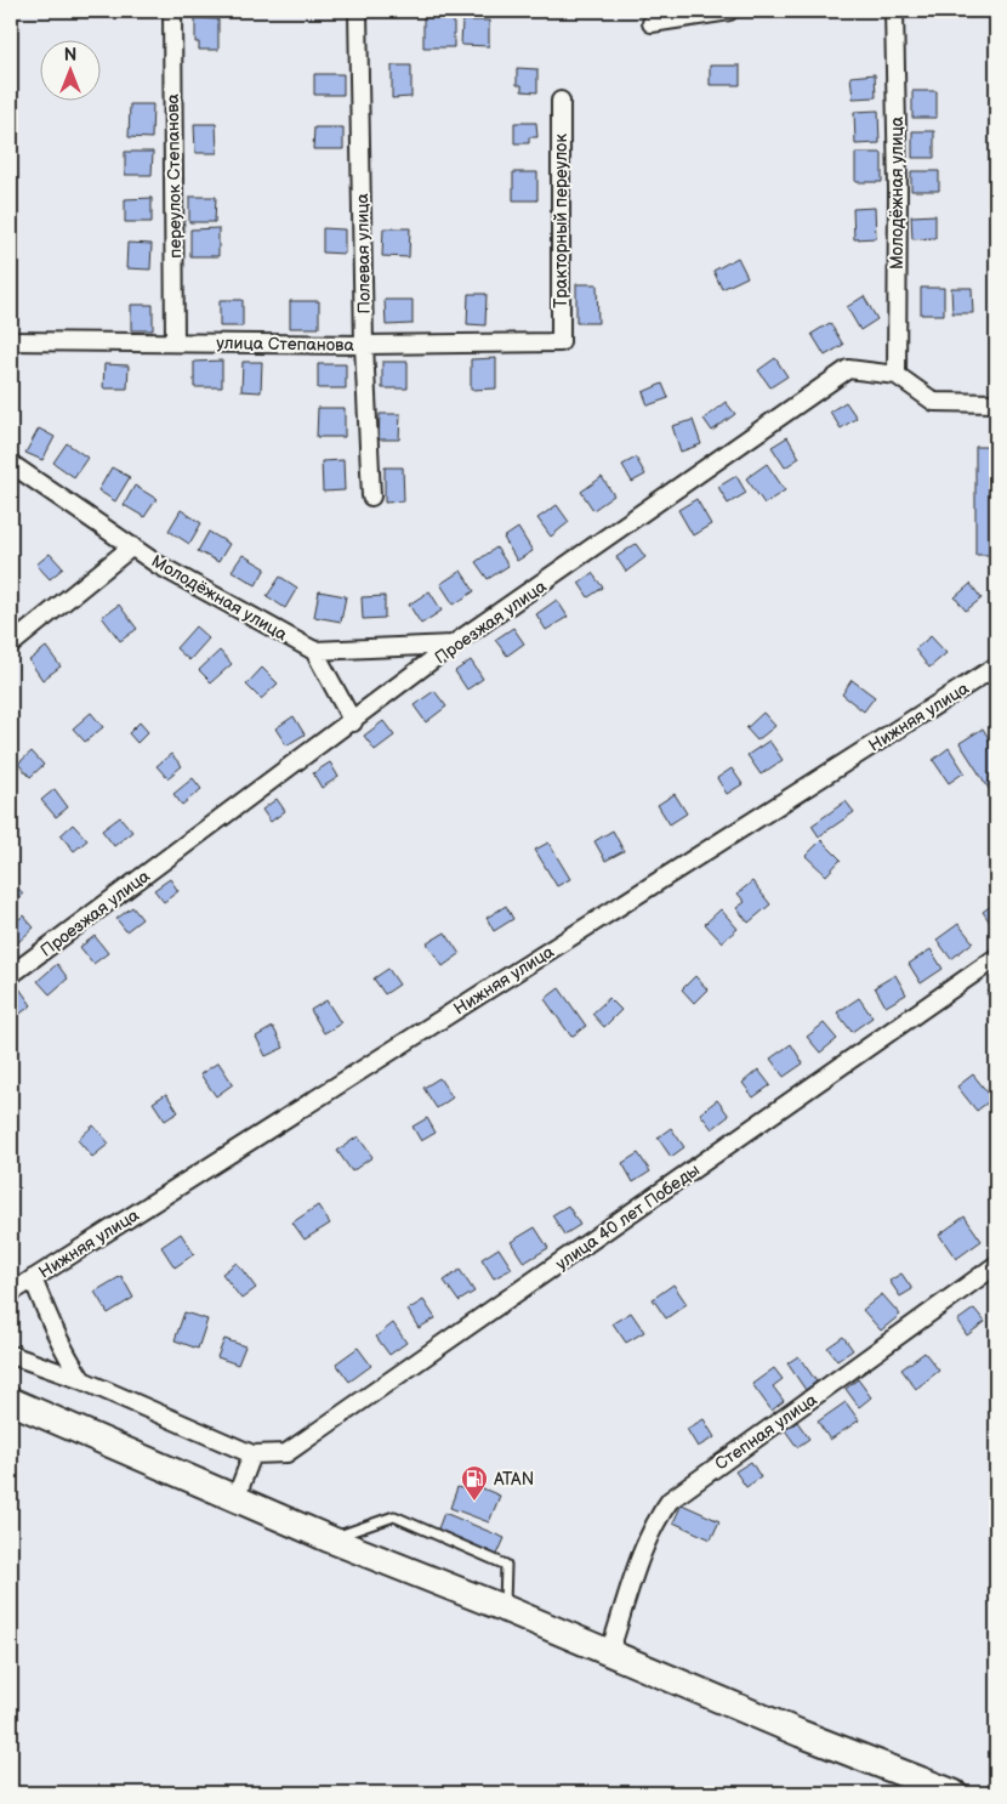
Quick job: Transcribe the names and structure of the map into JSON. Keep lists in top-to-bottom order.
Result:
{
  "streets": {
    "street": [
      "переулок Степанова",
      "Молодёжная улица",
      "Тракторный переулок",
      "Полевая улица",
      "улица Степанова",
      "Проезжая улица",
      "Нижняя улица",
      "улица 40 лет Победы",
      "Степная улица"
    ]
  },
  "crossings": [
    ["переулок Степанова", "улица Степанова"],
    ["Молодёжная улица", "Проезжая улица"],
    ["Тракторный переулок", "улица Степанова"],
    ["Полевая улица", "улица Степанова"]
  ],
  "places": {
    "fuel station": ["ATAN"]
  },
  "north": "top"
}
